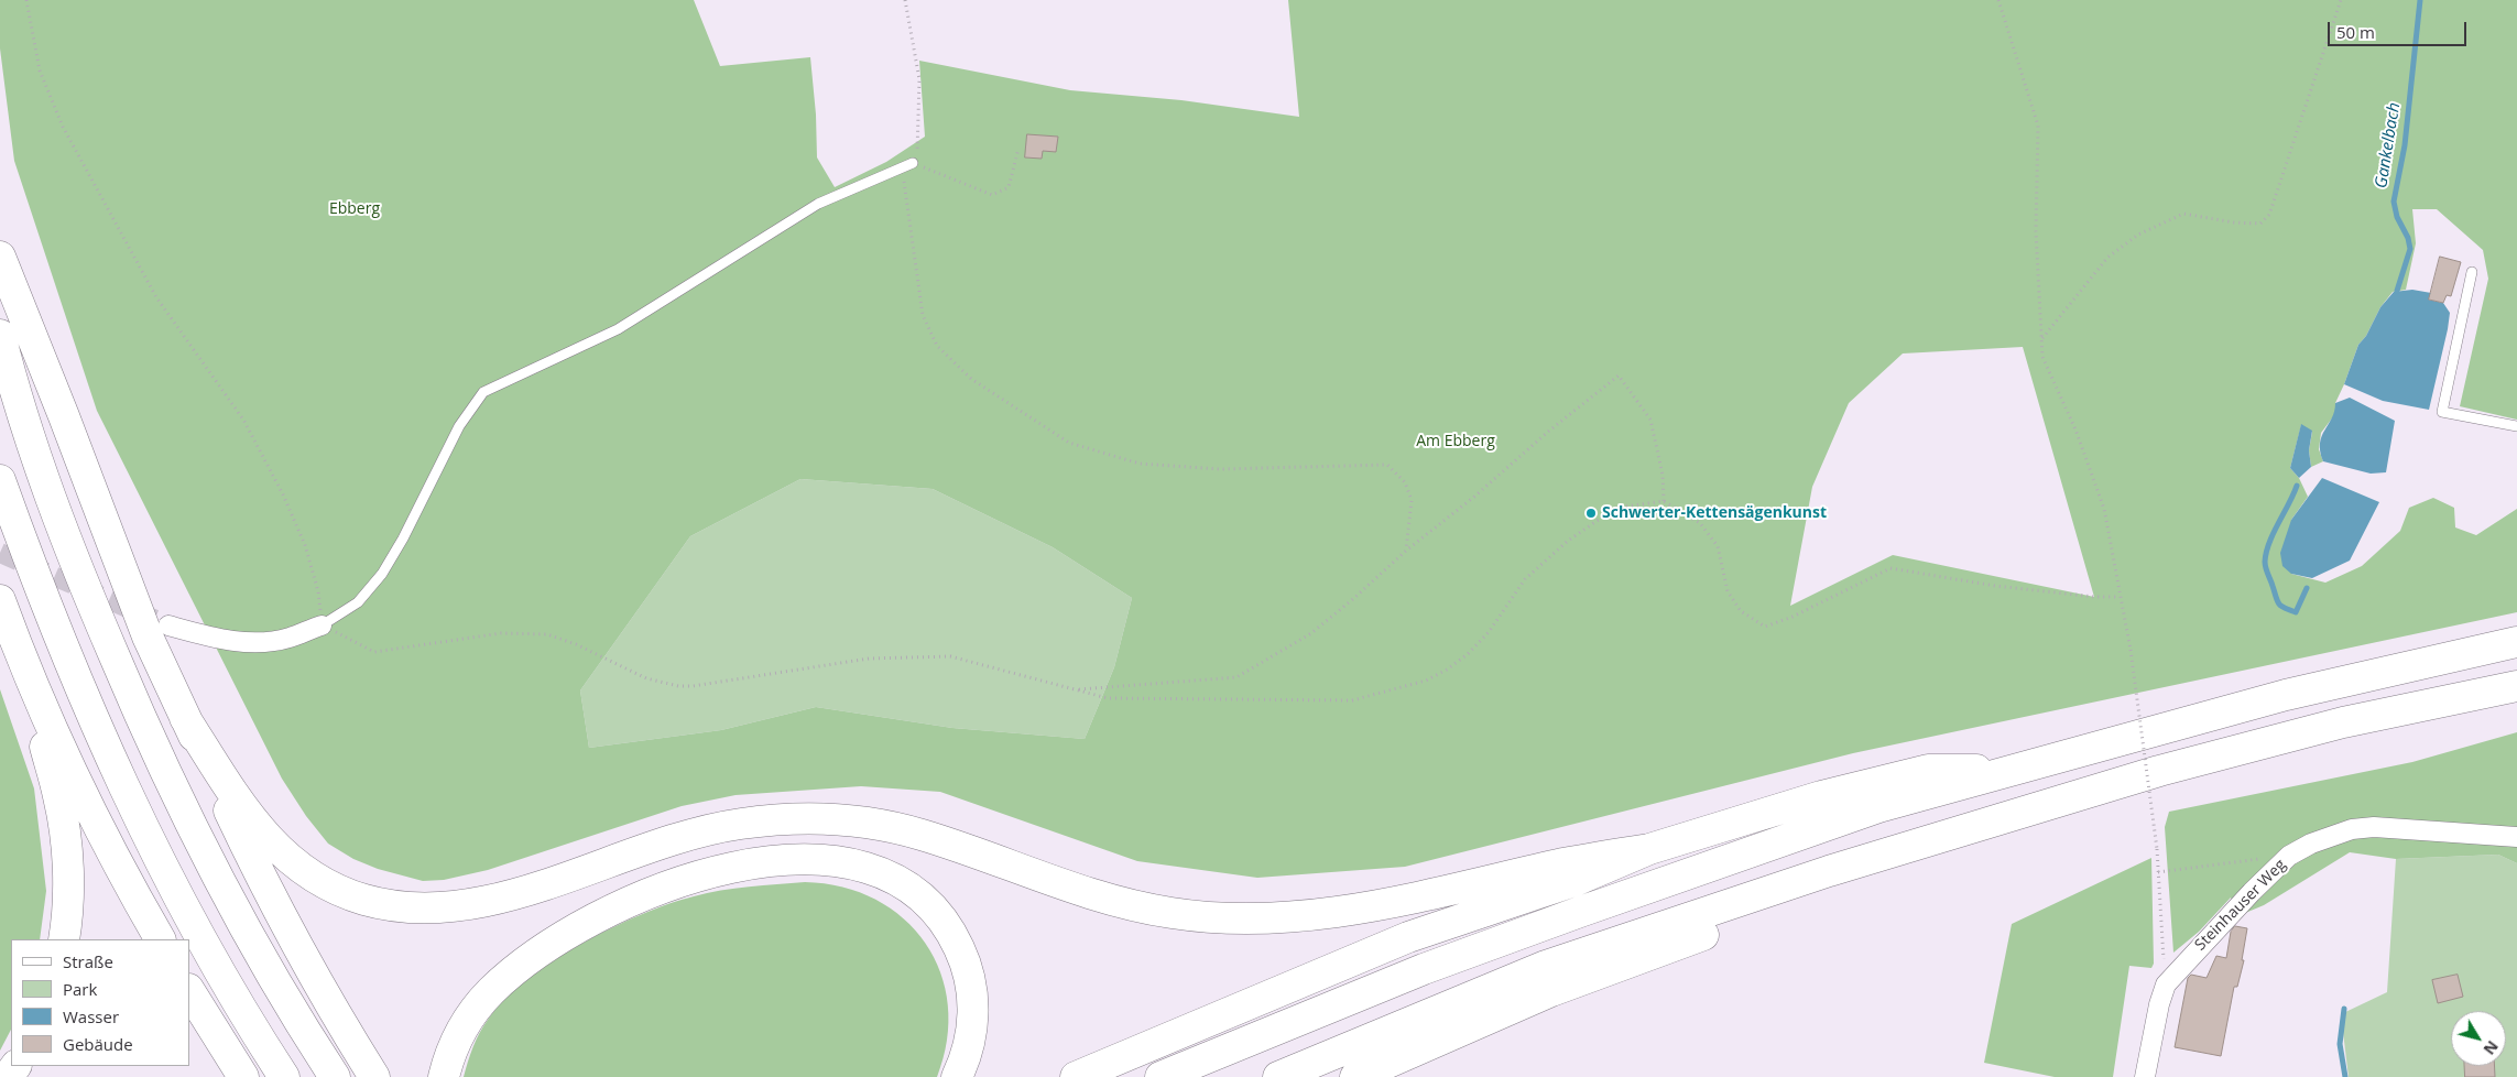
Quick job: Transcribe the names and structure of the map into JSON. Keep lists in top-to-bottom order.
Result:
{
  "streets": {
    "street": ["Steinhauser Weg"]
  },
  "water": ["Gankelbach"],
  "parks": ["Ebberg", "Am Ebberg"],
  "places": ["Schwerter-Kettensägenkunst"],
  "legend": [
    "Straße",
    "Park",
    "Wasser",
    "Gebäude"
  ],
  "scale_bar": "50 m",
  "north": "bottom right"
}
